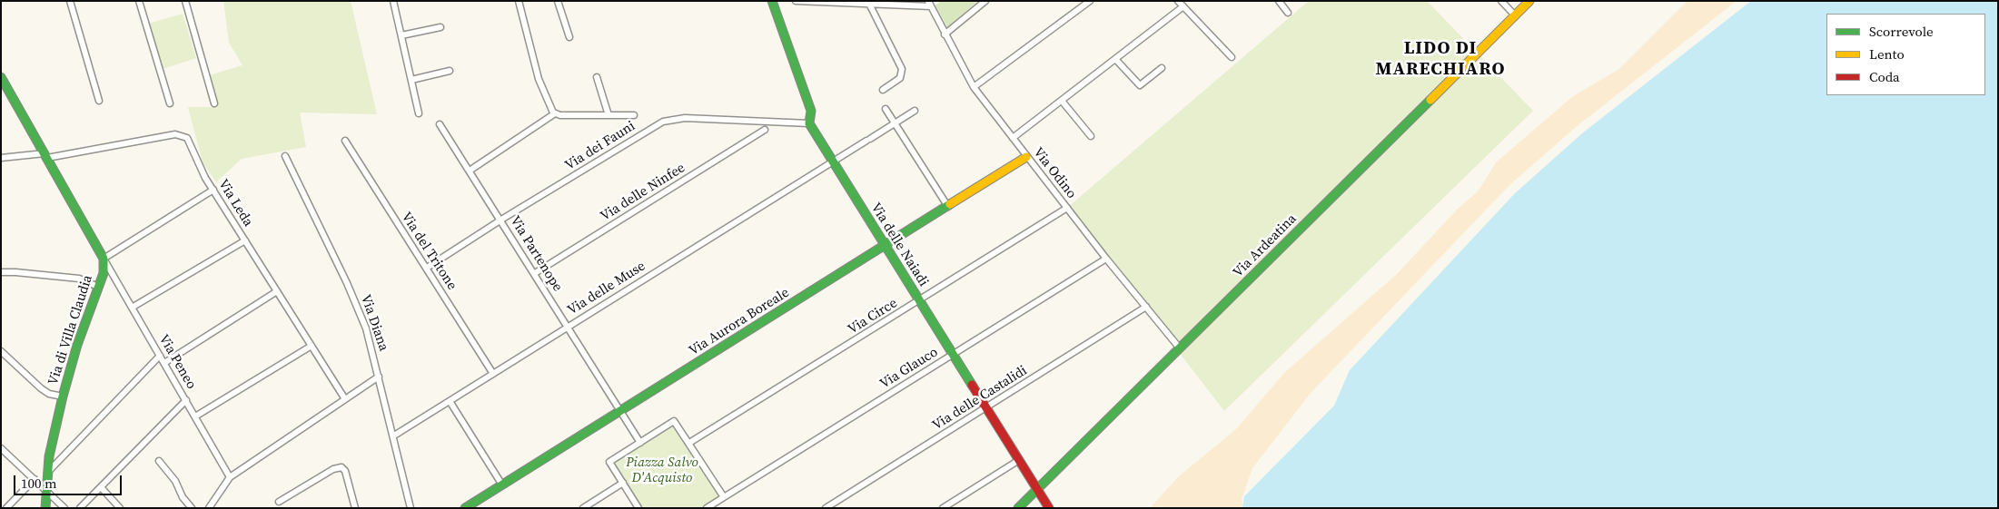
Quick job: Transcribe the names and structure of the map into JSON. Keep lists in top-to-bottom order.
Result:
{
  "streets": {
    "street": [
      "Via dei Fauni",
      "Via Odino",
      "Via delle Ninfee",
      "Via Leda",
      "Via delle Naiadi",
      "Via Ardeatina",
      "Via del Tritone",
      "Via Partenope",
      "Via delle Muse",
      "Via Circe",
      "Via Aurora Boreale",
      "Via Diana",
      "Via di Villa Claudia",
      "Via Peneo",
      "Via Glauco",
      "Via delle Castalidi"
    ]
  },
  "crossings": [
    ["Via dei Fauni", "Via delle Naiadi"],
    ["Via dei Fauni", "Via del Tritone"],
    ["Via dei Fauni", "Via Partenope"],
    ["Via Odino", "Via Ardeatina"],
    ["Via Odino", "Via Circe"],
    ["Via Odino", "Via Aurora Boreale"],
    ["Via Odino", "Via Glauco"],
    ["Via Odino", "Via delle Castalidi"],
    ["Via delle Ninfee", "Via Partenope"],
    ["Via delle Naiadi", "Via Ardeatina"],
    ["Via delle Naiadi", "Via delle Muse"],
    ["Via delle Naiadi", "Via Circe"],
    ["Via delle Naiadi", "Via Aurora Boreale"],
    ["Via delle Naiadi", "Via Glauco"],
    ["Via delle Naiadi", "Via delle Castalidi"],
    ["Via del Tritone", "Via delle Muse"],
    ["Via Partenope", "Via delle Muse"],
    ["Via Partenope", "Via Aurora Boreale"],
    ["Via delle Muse", "Via Diana"],
    ["Via di Villa Claudia", "Via Peneo"]
  ],
  "districts": ["LIDO DI MARECHIARO"],
  "parks": ["Piazza Salvo D'Acquisto"],
  "legend": ["Scorrevole", "Lento", "Coda"],
  "scale_bar": "100 m"
}
